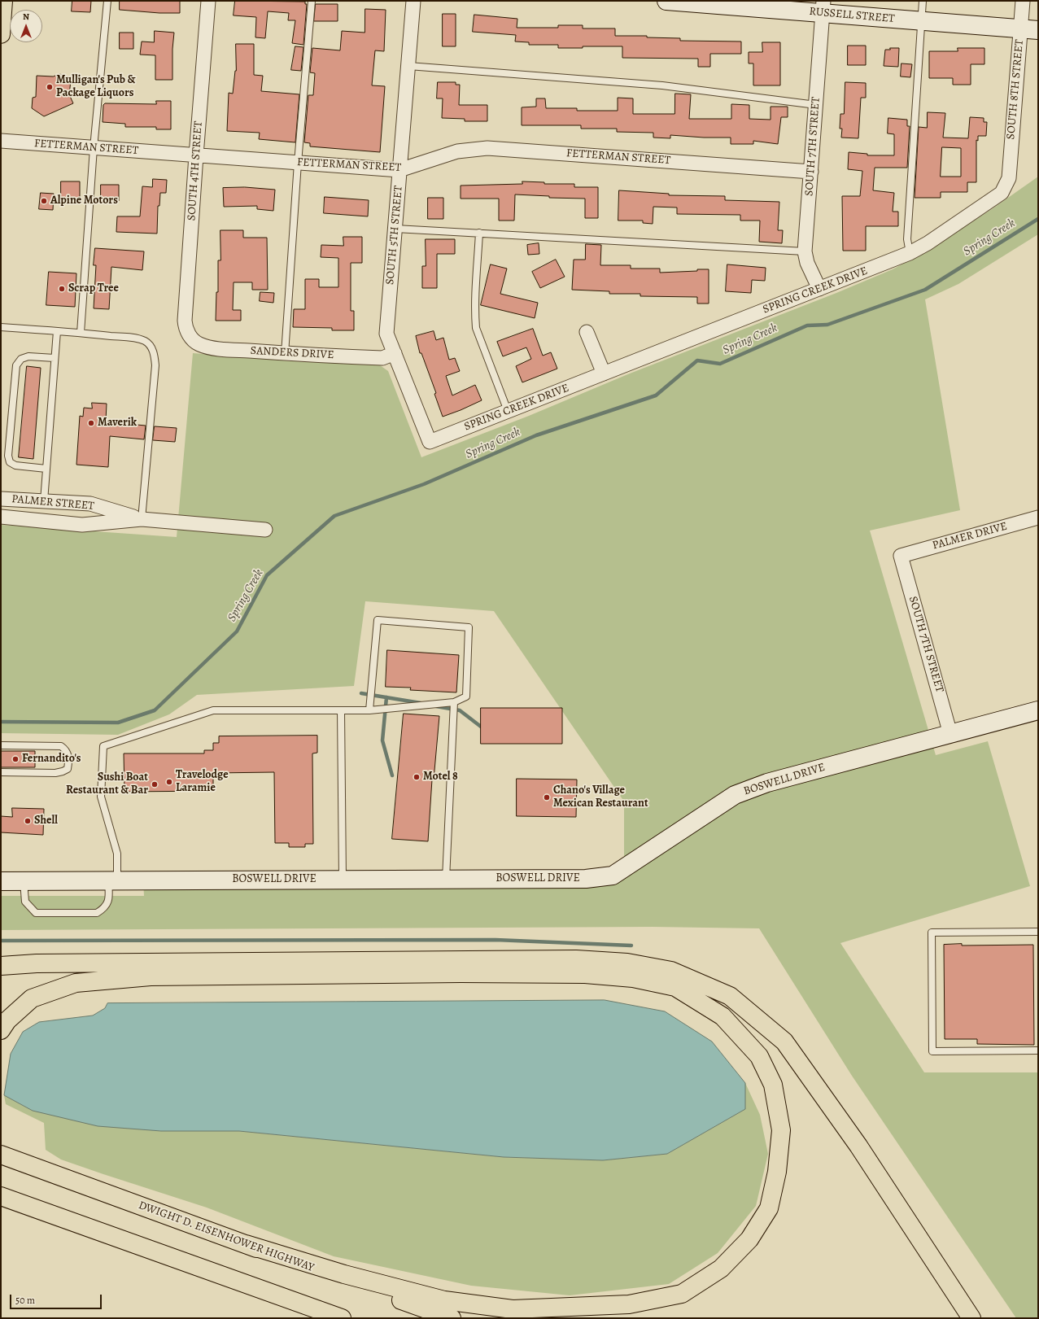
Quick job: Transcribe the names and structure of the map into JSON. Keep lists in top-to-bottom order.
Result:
{
  "streets": {
    "main road": ["DWIGHT D. EISENHOWER HIGHWAY"],
    "street": [
      "RUSSELL STREET",
      "SOUTH 8TH STREET",
      "SOUTH 7TH STREET",
      "FETTERMAN STREET",
      "SOUTH 4TH STREET",
      "SOUTH 5TH STREET",
      "SPRING CREEK DRIVE",
      "SANDERS DRIVE",
      "PALMER STREET",
      "PALMER DRIVE",
      "BOSWELL DRIVE"
    ]
  },
  "crossings": [
    ["RUSSELL STREET", "SOUTH 8TH STREET"],
    ["RUSSELL STREET", "SOUTH 7TH STREET"],
    ["SOUTH 8TH STREET", "SPRING CREEK DRIVE"],
    ["SOUTH 7TH STREET", "FETTERMAN STREET"],
    ["SOUTH 7TH STREET", "SPRING CREEK DRIVE"],
    ["SOUTH 7TH STREET", "PALMER DRIVE"],
    ["SOUTH 7TH STREET", "BOSWELL DRIVE"],
    ["FETTERMAN STREET", "SOUTH 4TH STREET"],
    ["FETTERMAN STREET", "SOUTH 5TH STREET"],
    ["SOUTH 4TH STREET", "SANDERS DRIVE"],
    ["SOUTH 5TH STREET", "SPRING CREEK DRIVE"],
    ["SOUTH 5TH STREET", "SANDERS DRIVE"]
  ],
  "water": ["Spring Creek"],
  "places": [
    "Mulligan's Pub & Package Liquors",
    "Alpine Motors",
    "Scrap Tree",
    "Maverik",
    "Fernandito's",
    "Motel 8",
    "Travelodge Laramie",
    "Sushi Boat Restaurant & Bar",
    "Chano's Village Mexican Restaurant",
    "Shell"
  ],
  "scale_bar": "50 m",
  "north": "top"
}
